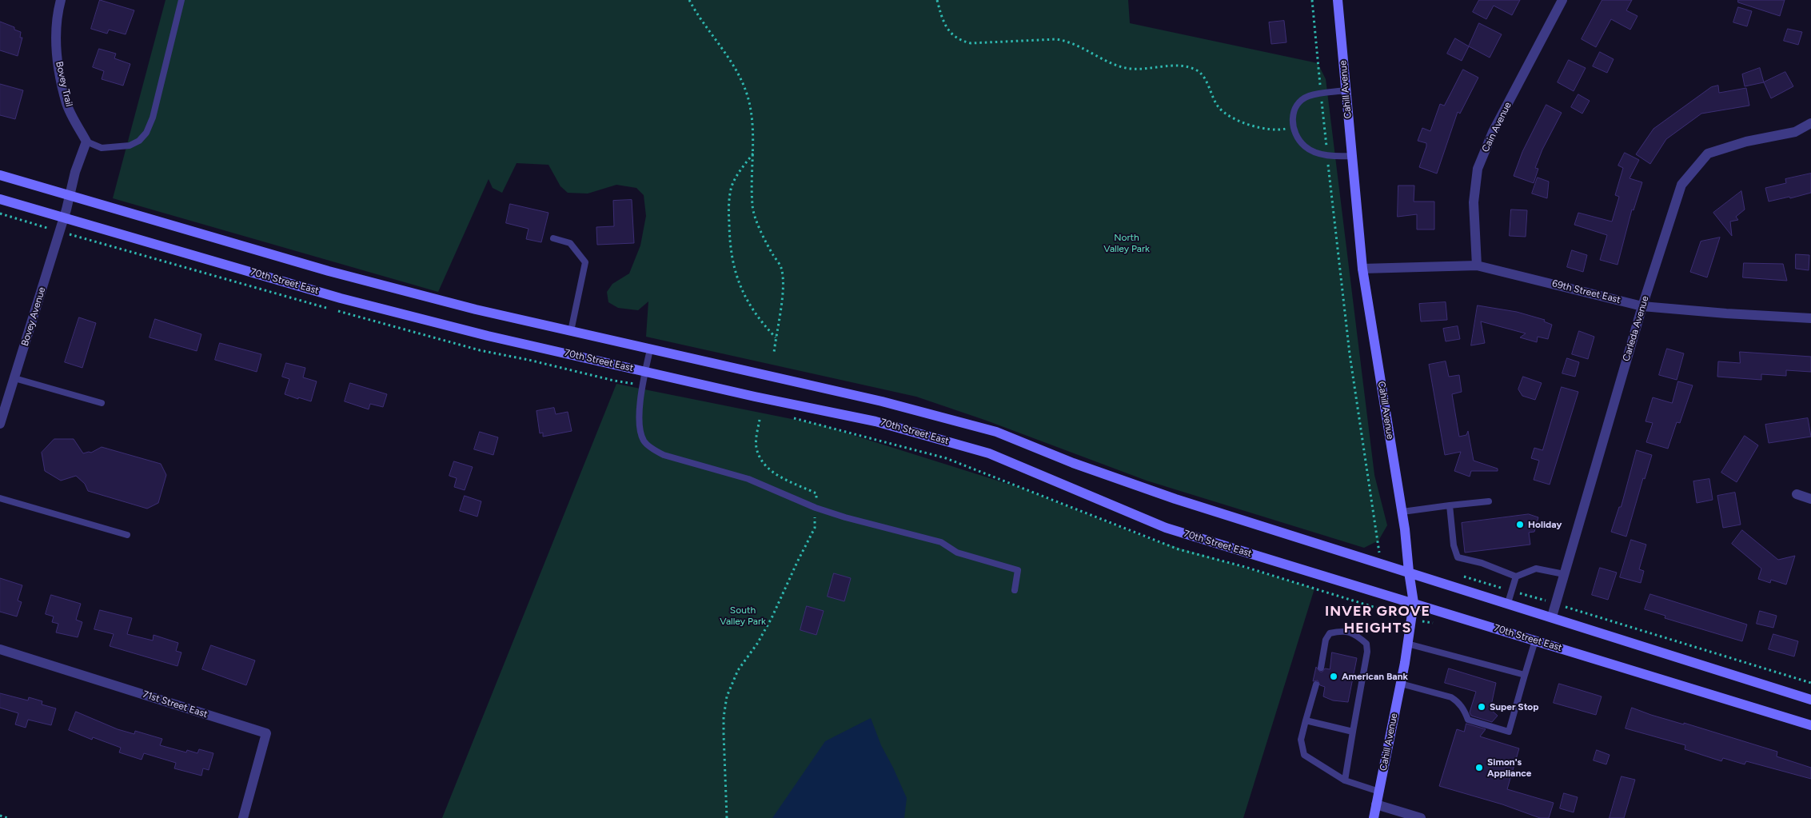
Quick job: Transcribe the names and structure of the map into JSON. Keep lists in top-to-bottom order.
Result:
{
  "streets": {
    "main road": ["Cahill Avenue", "70th Street East"],
    "street": [
      "Bovey Trail",
      "Cain Avenue",
      "69th Street East",
      "Bovey Avenue",
      "Carleda Avenue",
      "71st Street East"
    ]
  },
  "crossings": [
    ["Cahill Avenue", "70th Street East"],
    ["Cahill Avenue", "69th Street East"],
    ["Cain Avenue", "69th Street East"],
    ["70th Street East", "Bovey Avenue"],
    ["70th Street East", "Carleda Avenue"],
    ["69th Street East", "Carleda Avenue"]
  ],
  "districts": ["INVER GROVE HEIGHTS"],
  "parks": ["North Valley Park", "South Valley Park"],
  "places": [
    "Holiday",
    "American Bank",
    "Super Stop",
    "Simon's Appliance"
  ]
}
